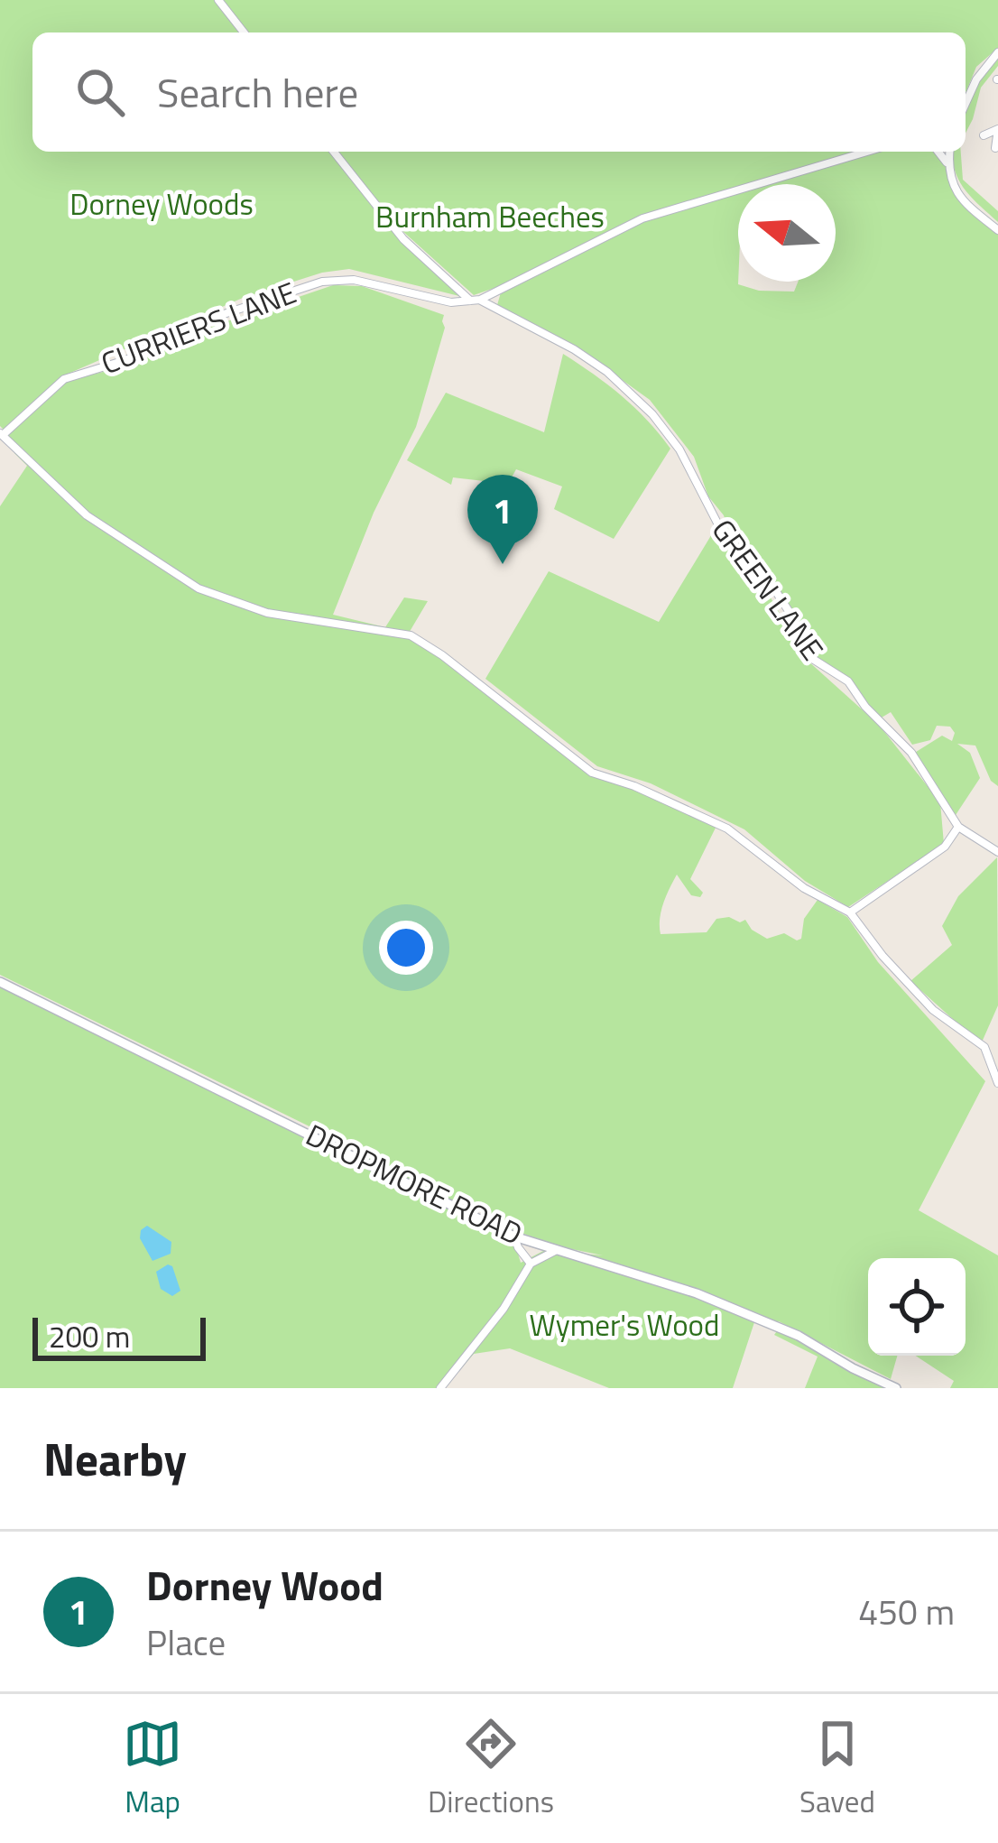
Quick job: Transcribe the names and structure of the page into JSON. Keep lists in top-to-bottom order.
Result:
{
  "streets": {
    "street": ["CURRIERS LANE", "GREEN LANE", "DROPMORE ROAD"]
  },
  "crossings": [
    ["CURRIERS LANE", "GREEN LANE"]
  ],
  "parks": ["Dorney Woods", "Burnham Beeches", "Wymer's Wood"],
  "scale_bar": "200 m",
  "north": "left",
  "page": {
    "search": "Search here",
    "pins": "1",
    "scale": "200 m",
    "heading": "Nearby",
    "list": [
      {
        "mark": "1",
        "name": "Dorney Wood",
        "note": "Place",
        "value": "450 m"
      }
    ],
    "nav": ["Map", "Directions", "Saved"]
  }
}
